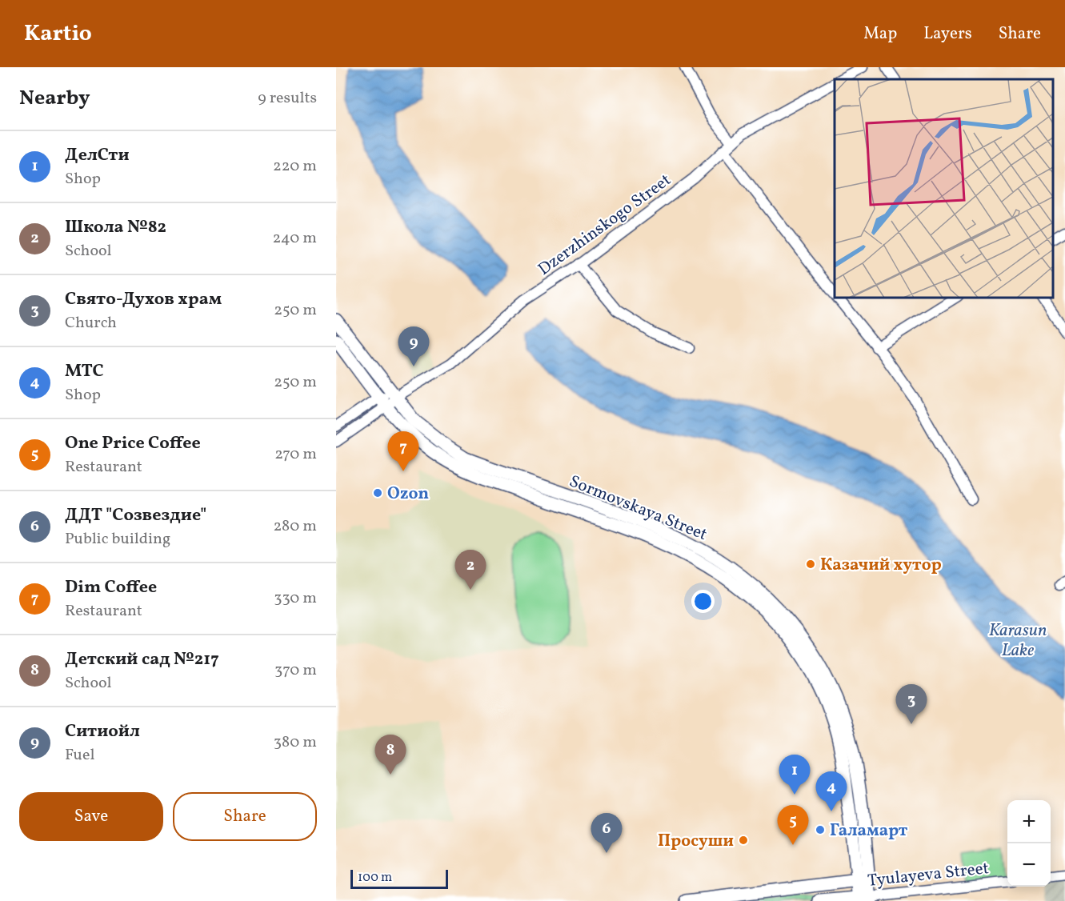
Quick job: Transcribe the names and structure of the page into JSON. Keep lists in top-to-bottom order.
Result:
{
  "streets": {
    "main road": ["Sormovskaya Street", "Tyulayeva Street"],
    "street": ["Dzerzhinskogo Street"]
  },
  "crossings": [
    ["Dzerzhinskogo Street", "Sormovskaya Street"],
    ["Sormovskaya Street", "Tyulayeva Street"]
  ],
  "water": ["Karasun Lake"],
  "places": [
    "Ozon",
    "Казачий хутор",
    "Галамарт",
    "Просуши"
  ],
  "scale_bar": "100 m",
  "page": {
    "header": "Kartio",
    "nav": ["Map", "Layers", "Share"],
    "heading": ["Nearby", "9 results"],
    "list": [
      {
        "mark": "1",
        "name": "ДелСти",
        "note": "Shop",
        "value": "220 m"
      },
      {
        "mark": "2",
        "name": "Школа №82",
        "note": "School",
        "value": "240 m"
      },
      {
        "mark": "3",
        "name": "Свято-Духов храм",
        "note": "Church",
        "value": "250 m"
      },
      {
        "mark": "4",
        "name": "МТС",
        "note": "Shop",
        "value": "250 m"
      },
      {
        "mark": "5",
        "name": "One Price Coffee",
        "note": "Restaurant",
        "value": "270 m"
      },
      {
        "mark": "6",
        "name": "ДДТ \"Созвездие\"",
        "note": "Public building",
        "value": "280 m"
      },
      {
        "mark": "7",
        "name": "Dim Coffee",
        "note": "Restaurant",
        "value": "330 m"
      },
      {
        "mark": "8",
        "name": "Детский сад №217",
        "note": "School",
        "value": "370 m"
      },
      {
        "mark": "9",
        "name": "Ситиойл",
        "note": "Fuel",
        "value": "380 m"
      }
    ],
    "pins": [
      "9",
      "7",
      "2",
      "3",
      "8",
      "1",
      "4",
      "5",
      "6"
    ],
    "buttons": ["Save", "Share"],
    "map_buttons": ["+", "−"],
    "scale": "100 m"
  }
}
